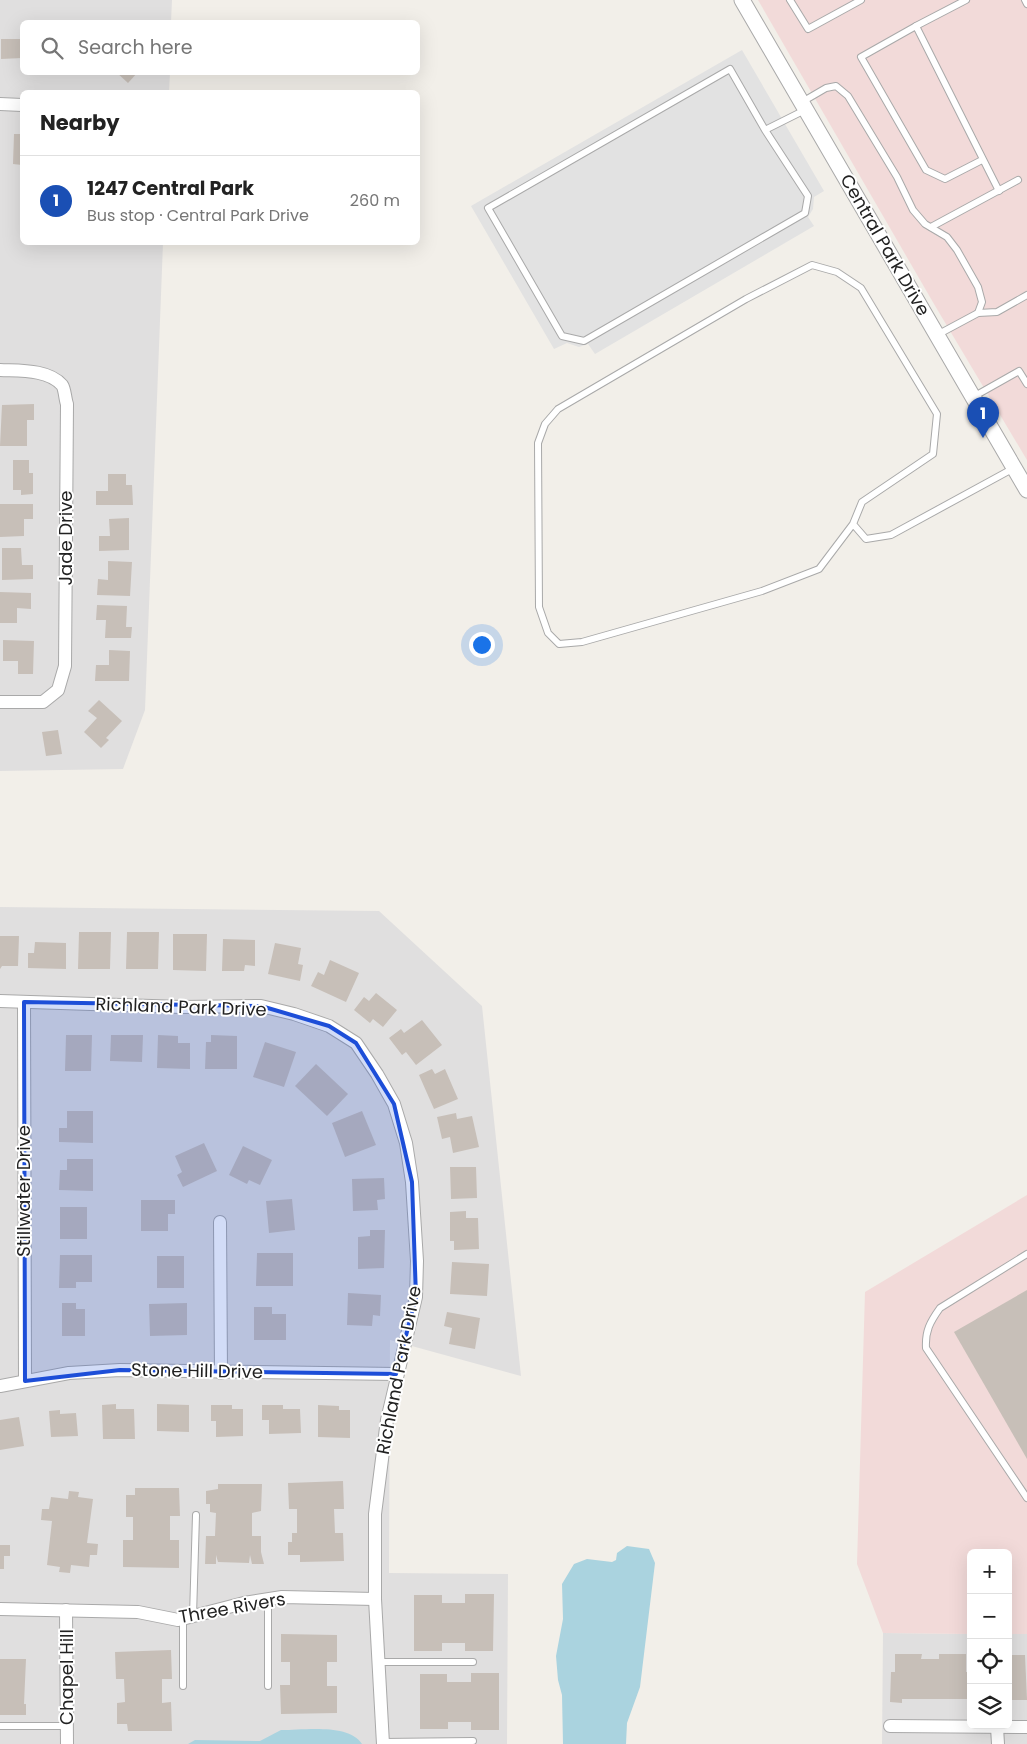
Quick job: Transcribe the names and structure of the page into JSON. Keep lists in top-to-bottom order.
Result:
{
  "streets": {
    "street": [
      "Central Park Drive",
      "Jade Drive",
      "Richland Park Drive",
      "Stillwater Drive",
      "Stone Hill Drive",
      "Three Rivers",
      "Chapel Hill"
    ]
  },
  "crossings": [
    ["Richland Park Drive", "Stillwater Drive"],
    ["Richland Park Drive", "Stone Hill Drive"],
    ["Richland Park Drive", "Three Rivers"],
    ["Stillwater Drive", "Stone Hill Drive"],
    ["Three Rivers", "Chapel Hill"]
  ],
  "page": {
    "search": "Search here",
    "heading": "Nearby",
    "list": [
      {
        "mark": "1",
        "name": "1247 Central Park",
        "note": "Bus stop · Central Park Drive",
        "value": "260 m"
      }
    ],
    "pins": "1",
    "map_buttons": ["+", "−"]
  }
}
